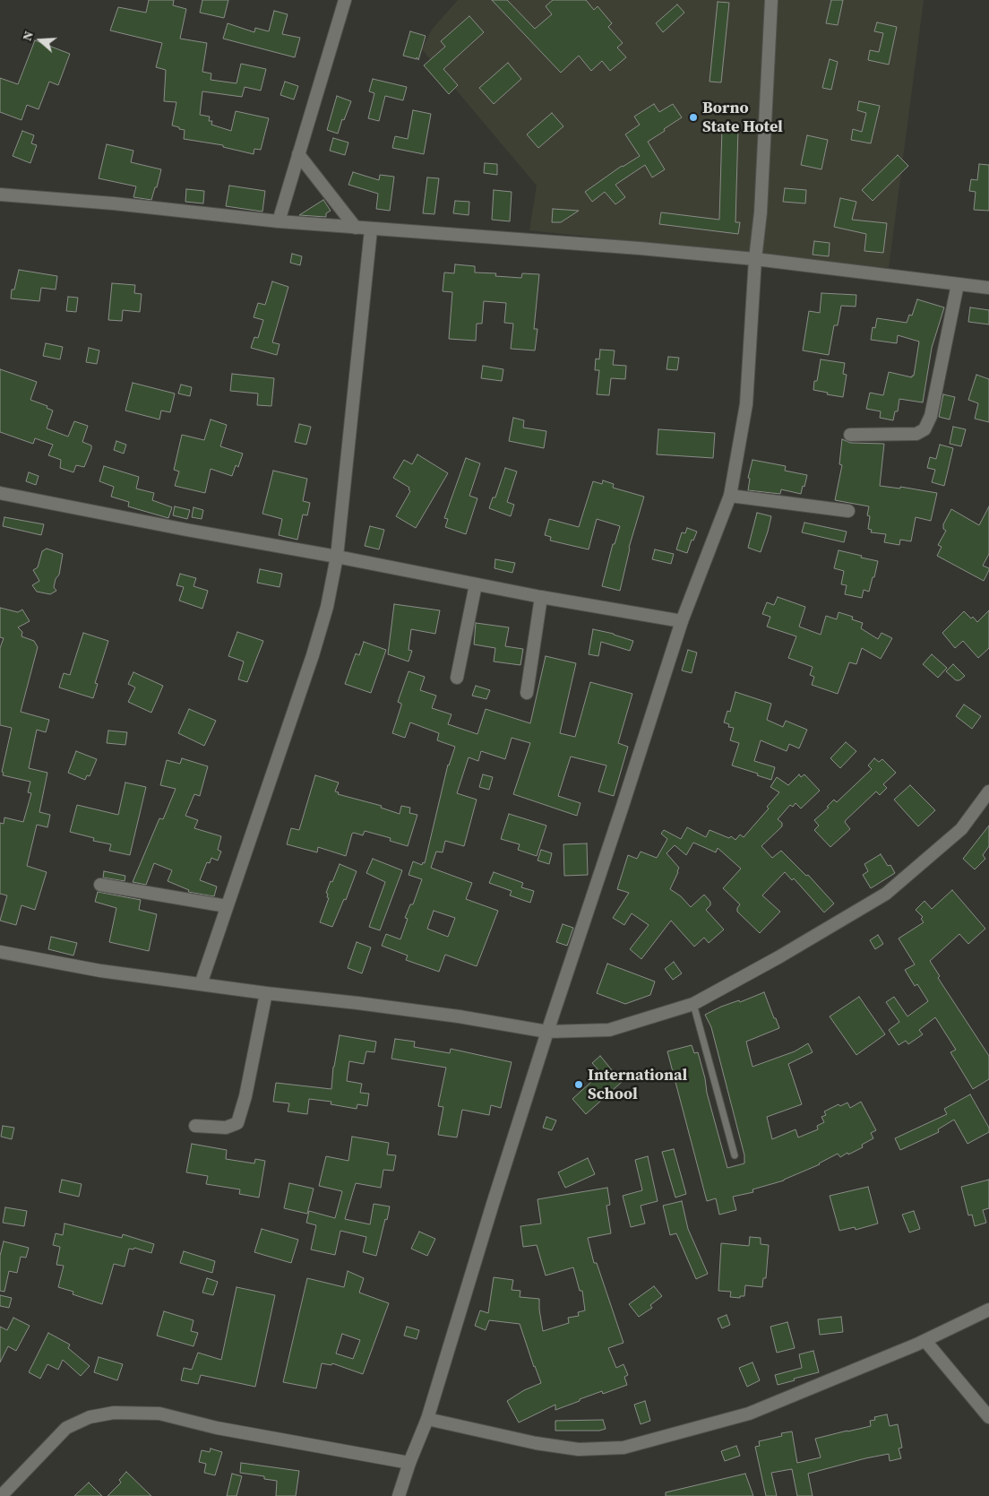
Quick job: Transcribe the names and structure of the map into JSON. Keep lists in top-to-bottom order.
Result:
{
  "places": ["Borno State Hotel", "International School"],
  "north": "left"
}
